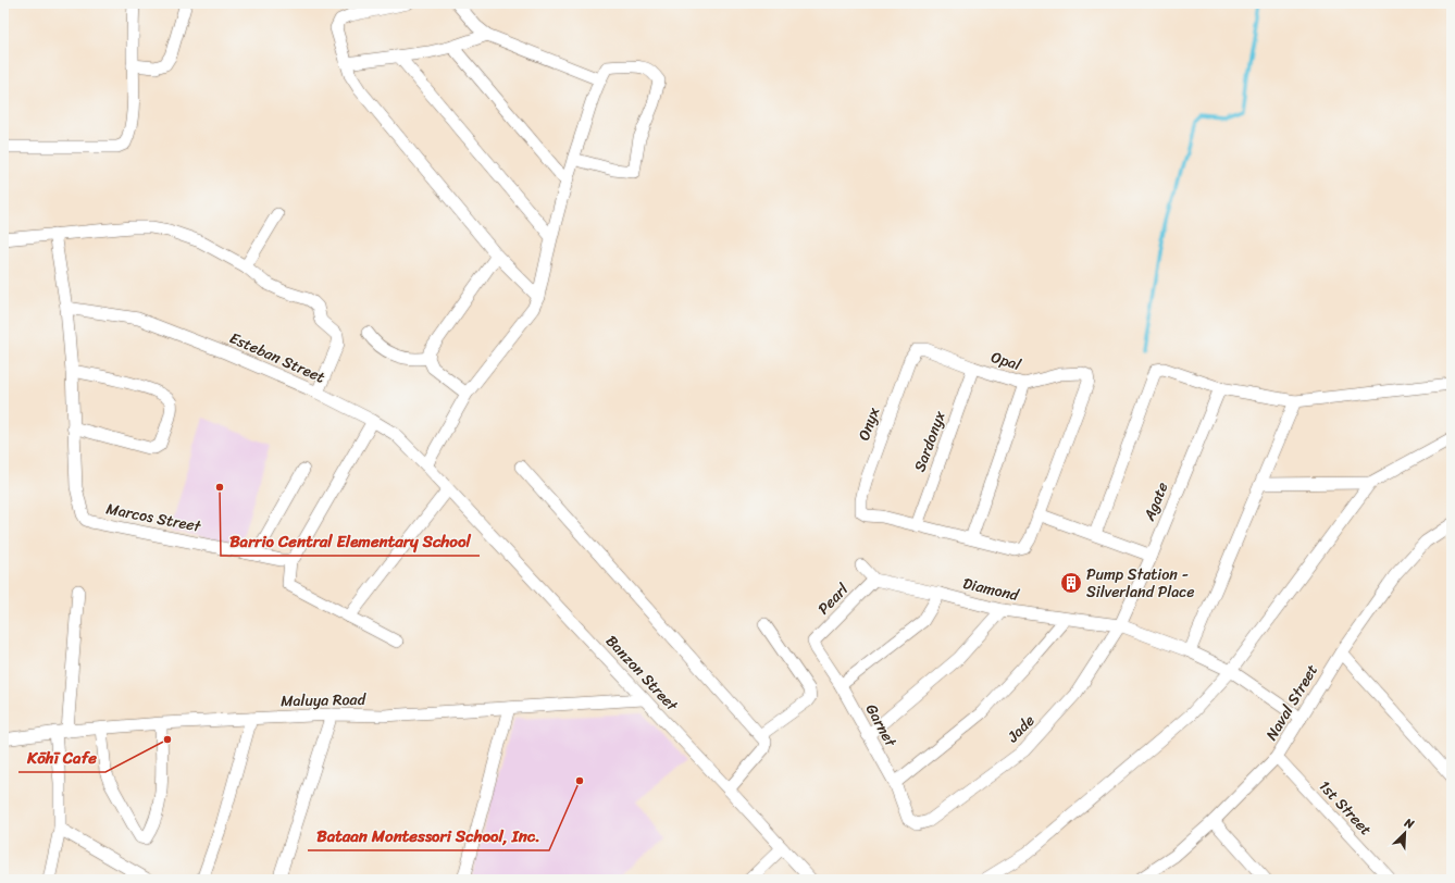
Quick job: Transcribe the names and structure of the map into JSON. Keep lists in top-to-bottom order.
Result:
{
  "streets": {
    "street": [
      "Esteban Street",
      "Opal",
      "Onyx",
      "Sardonyx",
      "Agate",
      "Marcos Street",
      "Diamond",
      "Pearl",
      "Banzon Street",
      "Maluya Road",
      "Naval Street",
      "Garnet",
      "Jade",
      "1st Street"
    ]
  },
  "crossings": [
    ["Esteban Street", "Banzon Street"],
    ["Opal", "Onyx"],
    ["Opal", "Sardonyx"],
    ["Onyx", "Sardonyx"],
    ["Agate", "Diamond"],
    ["Agate", "Jade"],
    ["Diamond", "Pearl"],
    ["Diamond", "Naval Street"],
    ["Diamond", "Jade"],
    ["Pearl", "Garnet"],
    ["Banzon Street", "Maluya Road"],
    ["Naval Street", "1st Street"],
    ["Garnet", "Jade"]
  ],
  "places": {
    "other": ["Barrio Central Elementary School", "Kōhī Cafe", "Bataan Montessori School, Inc."],
    "building": ["Pump Station - Silverland Place"]
  },
  "north": "top right"
}
